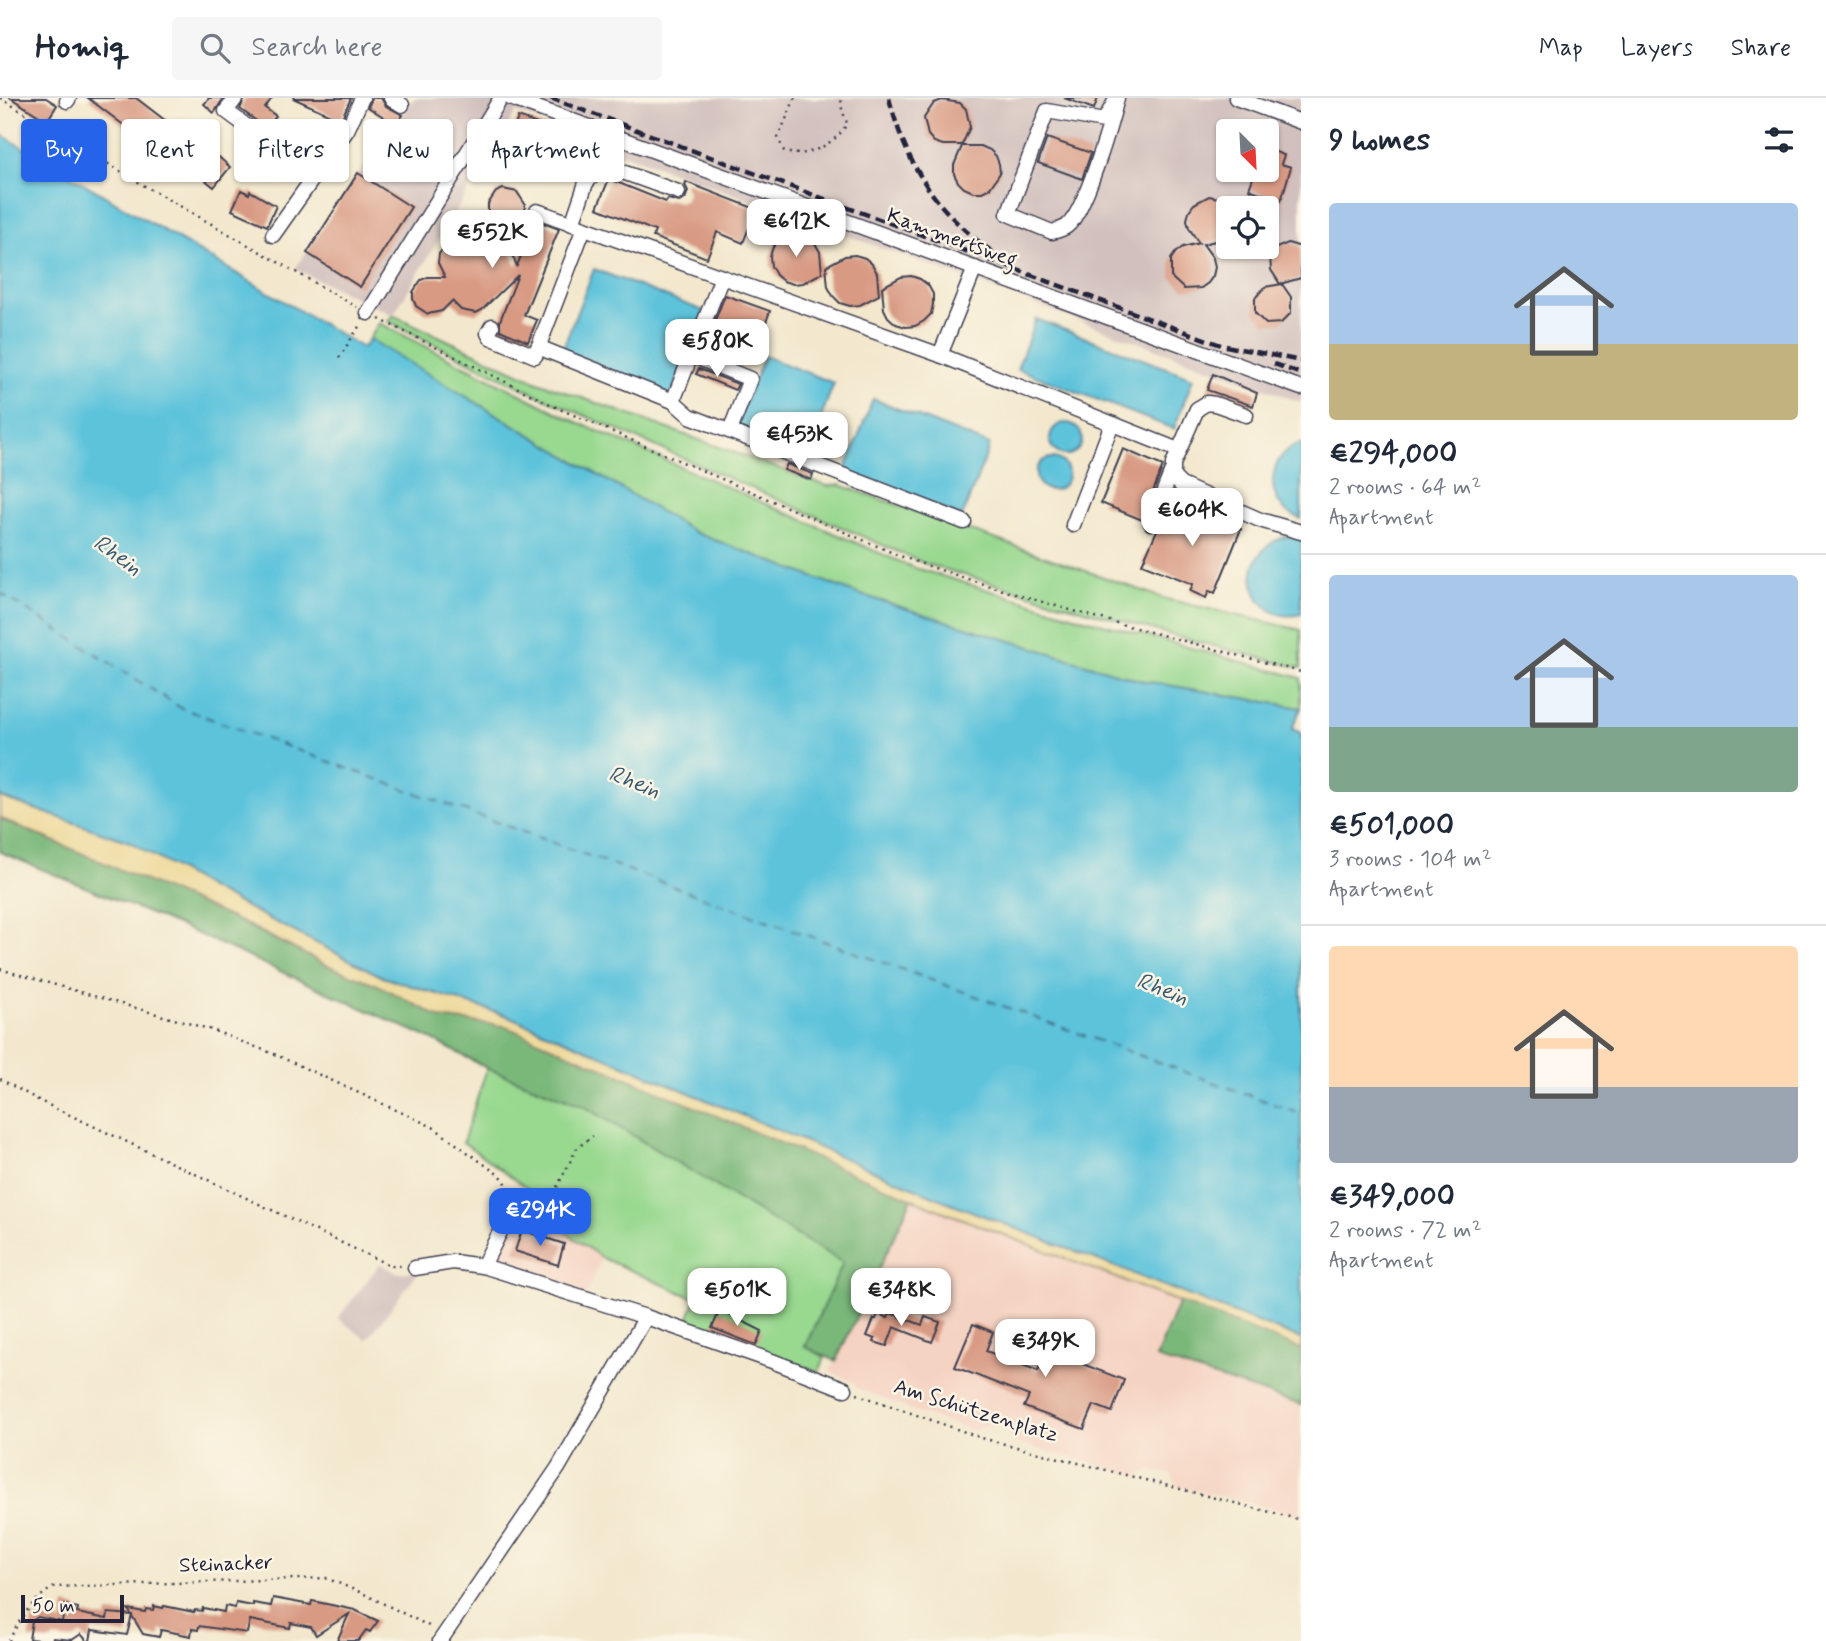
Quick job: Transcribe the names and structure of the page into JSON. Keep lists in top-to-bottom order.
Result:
{
  "streets": {
    "street": ["Kammertsweg"],
    "path": ["Am Schützenplatz", "Steinacker"]
  },
  "water": ["Rhein"],
  "scale_bar": "50 m",
  "north": "bottom right",
  "page": {
    "header": "Homiq",
    "search": "Search here",
    "nav": ["Map", "Layers", "Share"],
    "heading": "9 homes",
    "chip": [
      "Buy",
      "Rent",
      "Filters",
      "New",
      "Apartment"
    ],
    "list": [
      {
        "name": "€294,000",
        "note": "2 rooms · 64 m² · Apartment"
      },
      {
        "name": "€501,000",
        "note": "3 rooms · 104 m² · Apartment"
      },
      {
        "name": "€349,000",
        "note": "2 rooms · 72 m² · Apartment"
      }
    ],
    "price": [
      "€612K",
      "€552K",
      "€580K",
      "€453K",
      "€604K",
      "€294K",
      "€501K",
      "€348K",
      "€349K"
    ],
    "scale": "50 m"
  }
}
